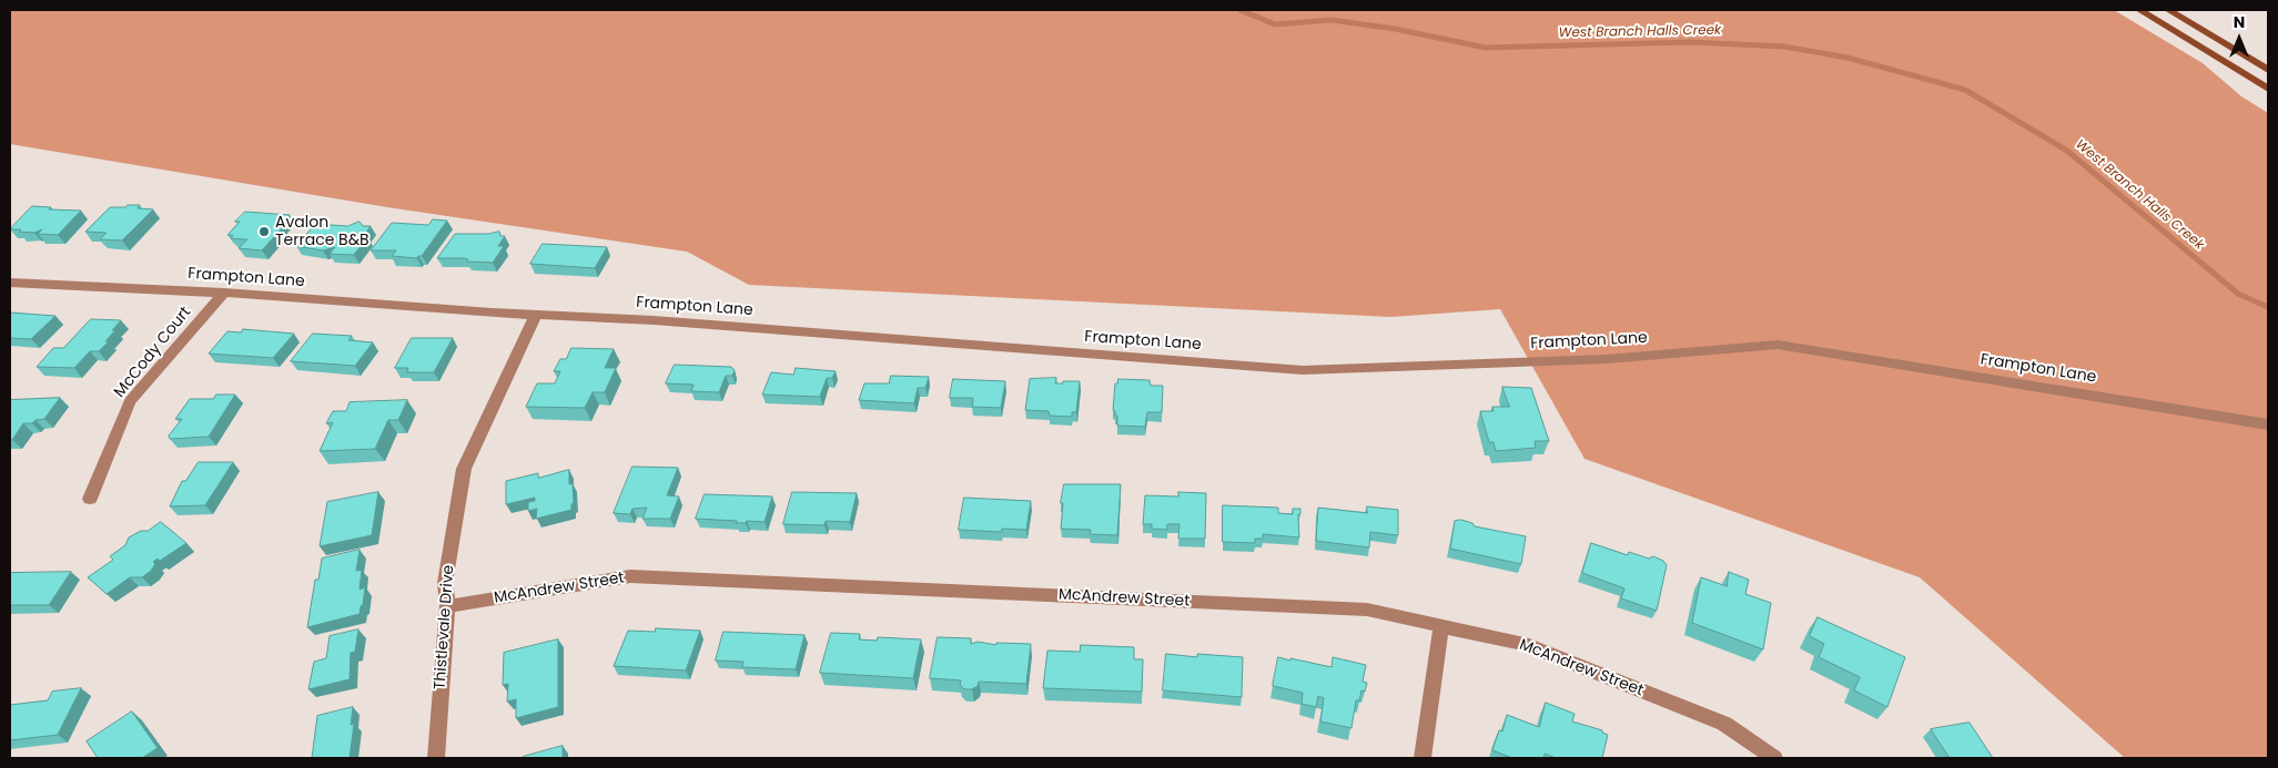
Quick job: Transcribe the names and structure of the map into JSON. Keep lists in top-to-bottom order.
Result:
{
  "streets": {
    "street": [
      "Frampton Lane",
      "McCody Court",
      "McAndrew Street",
      "Thistlevale Drive"
    ]
  },
  "crossings": [
    ["Frampton Lane", "McCody Court"],
    ["Frampton Lane", "Thistlevale Drive"],
    ["McAndrew Street", "Thistlevale Drive"]
  ],
  "water": ["West Branch Halls Creek"],
  "places": ["Avalon Terrace B&B"],
  "north": "top"
}
